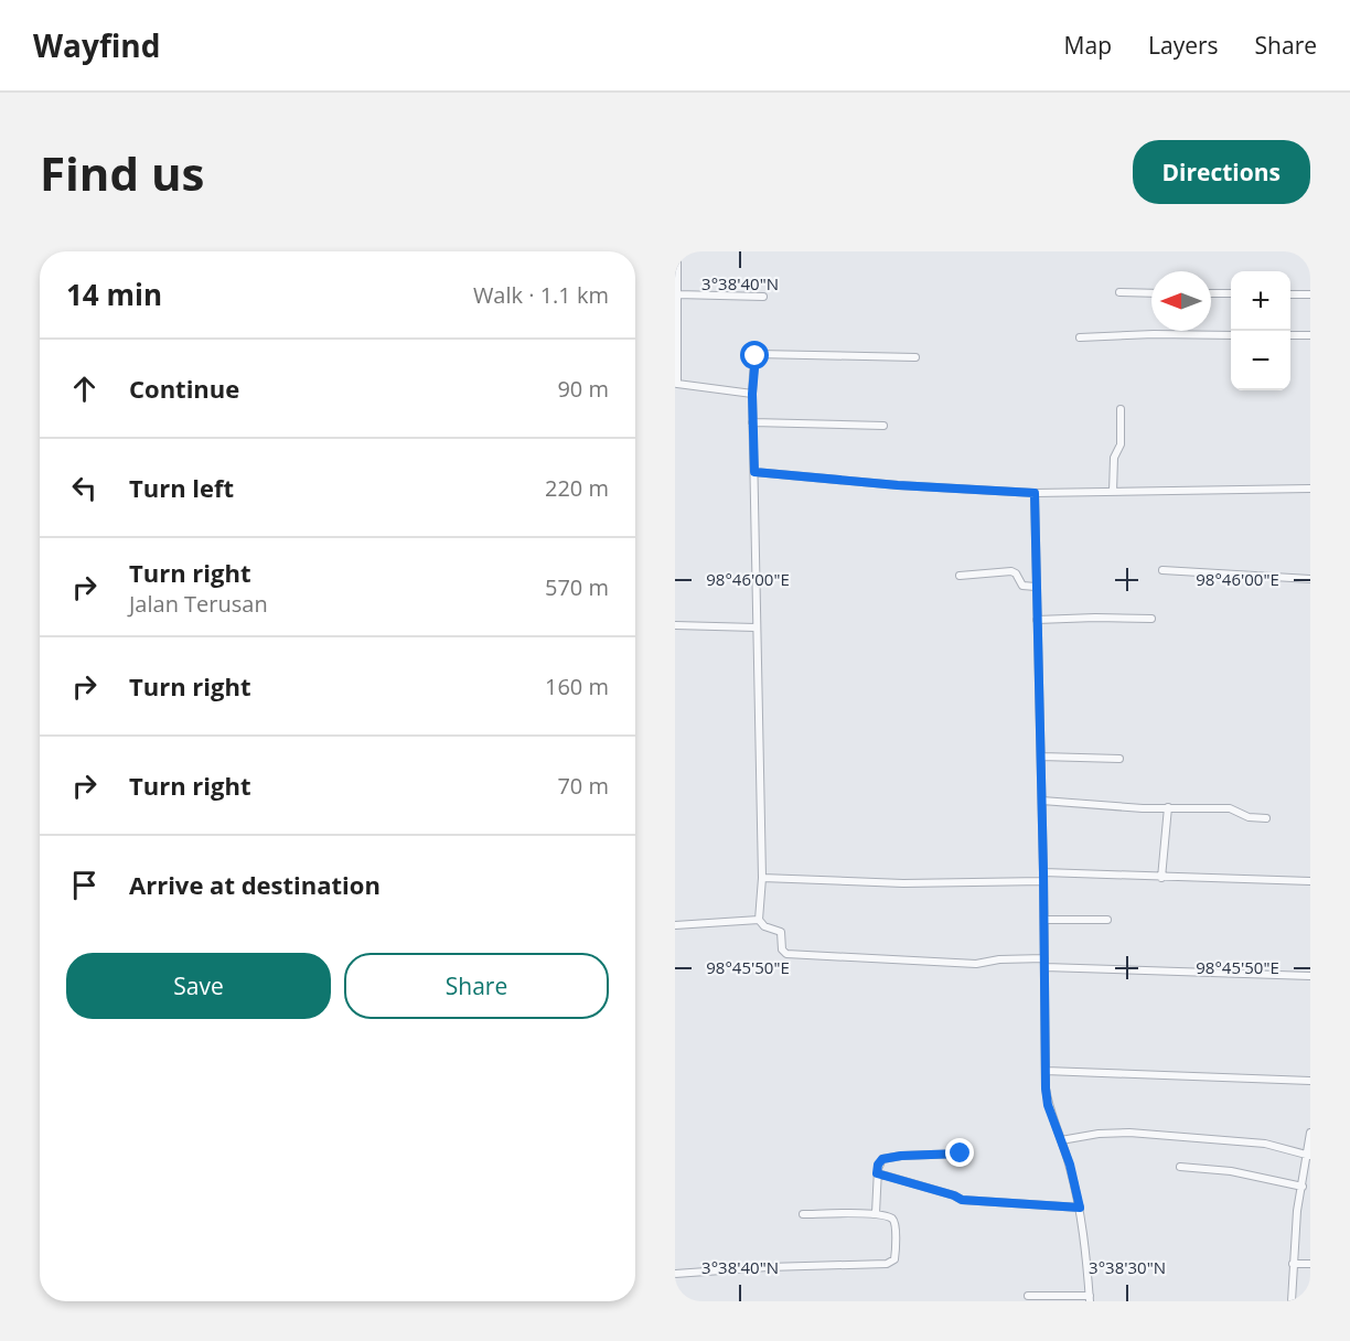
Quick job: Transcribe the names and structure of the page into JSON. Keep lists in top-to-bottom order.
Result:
{
  "north": "left",
  "page": {
    "header": "Wayfind",
    "nav": ["Map", "Layers", "Share"],
    "buttons": [
      "Directions",
      ["Save", "Share"]
    ],
    "title": "Find us",
    "heading": ["14 min", "Walk · 1.1 km"],
    "map_buttons": ["+", "−"],
    "list": [
      ["Continue", "90 m"],
      ["Turn left", "220 m"],
      ["Turn right", "Jalan Terusan", "570 m"],
      ["Turn right", "160 m"],
      ["Turn right", "70 m"],
      "Arrive at destination"
    ]
  },
  "coordinates": [
    "3°38'40\"N",
    "98°46'00\"E",
    "98°45'50\"E",
    "3°38'30\"N"
  ]
}
